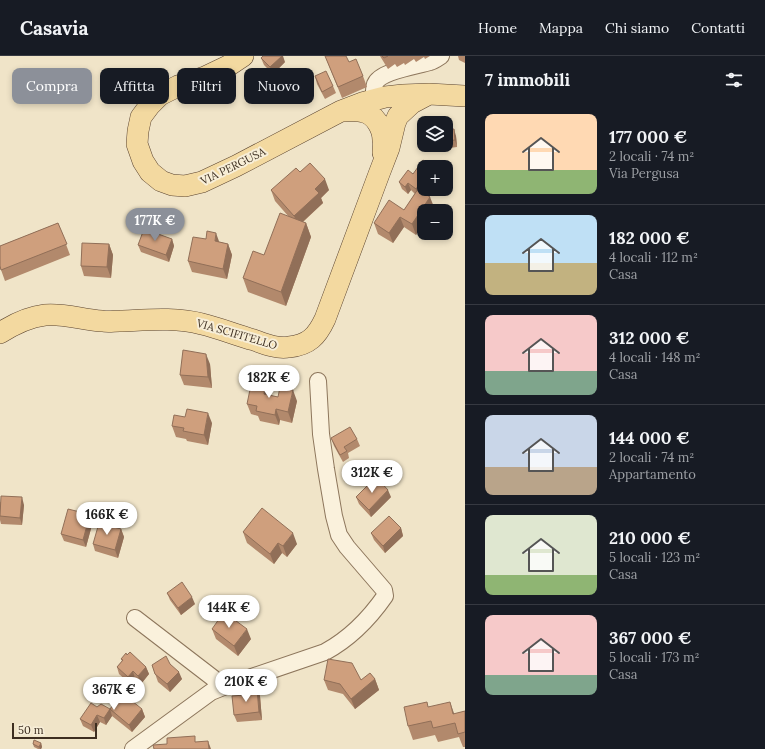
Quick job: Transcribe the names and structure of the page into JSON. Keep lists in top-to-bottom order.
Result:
{
  "streets": {
    "main road": ["VIA PERGUSA", "VIA SCIFITELLO"]
  },
  "scale_bar": "50 m",
  "page": {
    "header": "Casavia",
    "nav": [
      "Home",
      "Mappa",
      "Chi siamo",
      "Contatti"
    ],
    "heading": "7 immobili",
    "chip": [
      "Compra",
      "Affitta",
      "Filtri",
      "Nuovo"
    ],
    "list": [
      {
        "name": "177 000 €",
        "note": "2 locali · 74 m² · Via Pergusa"
      },
      {
        "name": "182 000 €",
        "note": "4 locali · 112 m² · Casa"
      },
      {
        "name": "312 000 €",
        "note": "4 locali · 148 m² · Casa"
      },
      {
        "name": "144 000 €",
        "note": "2 locali · 74 m² · Appartamento"
      },
      {
        "name": "210 000 €",
        "note": "5 locali · 123 m² · Casa"
      },
      {
        "name": "367 000 €",
        "note": "5 locali · 173 m² · Casa"
      }
    ],
    "map_buttons": ["+", "−"],
    "price": [
      "177K €",
      "182K €",
      "312K €",
      "166K €",
      "144K €",
      "210K €",
      "367K €"
    ],
    "scale": "50 m"
  }
}
